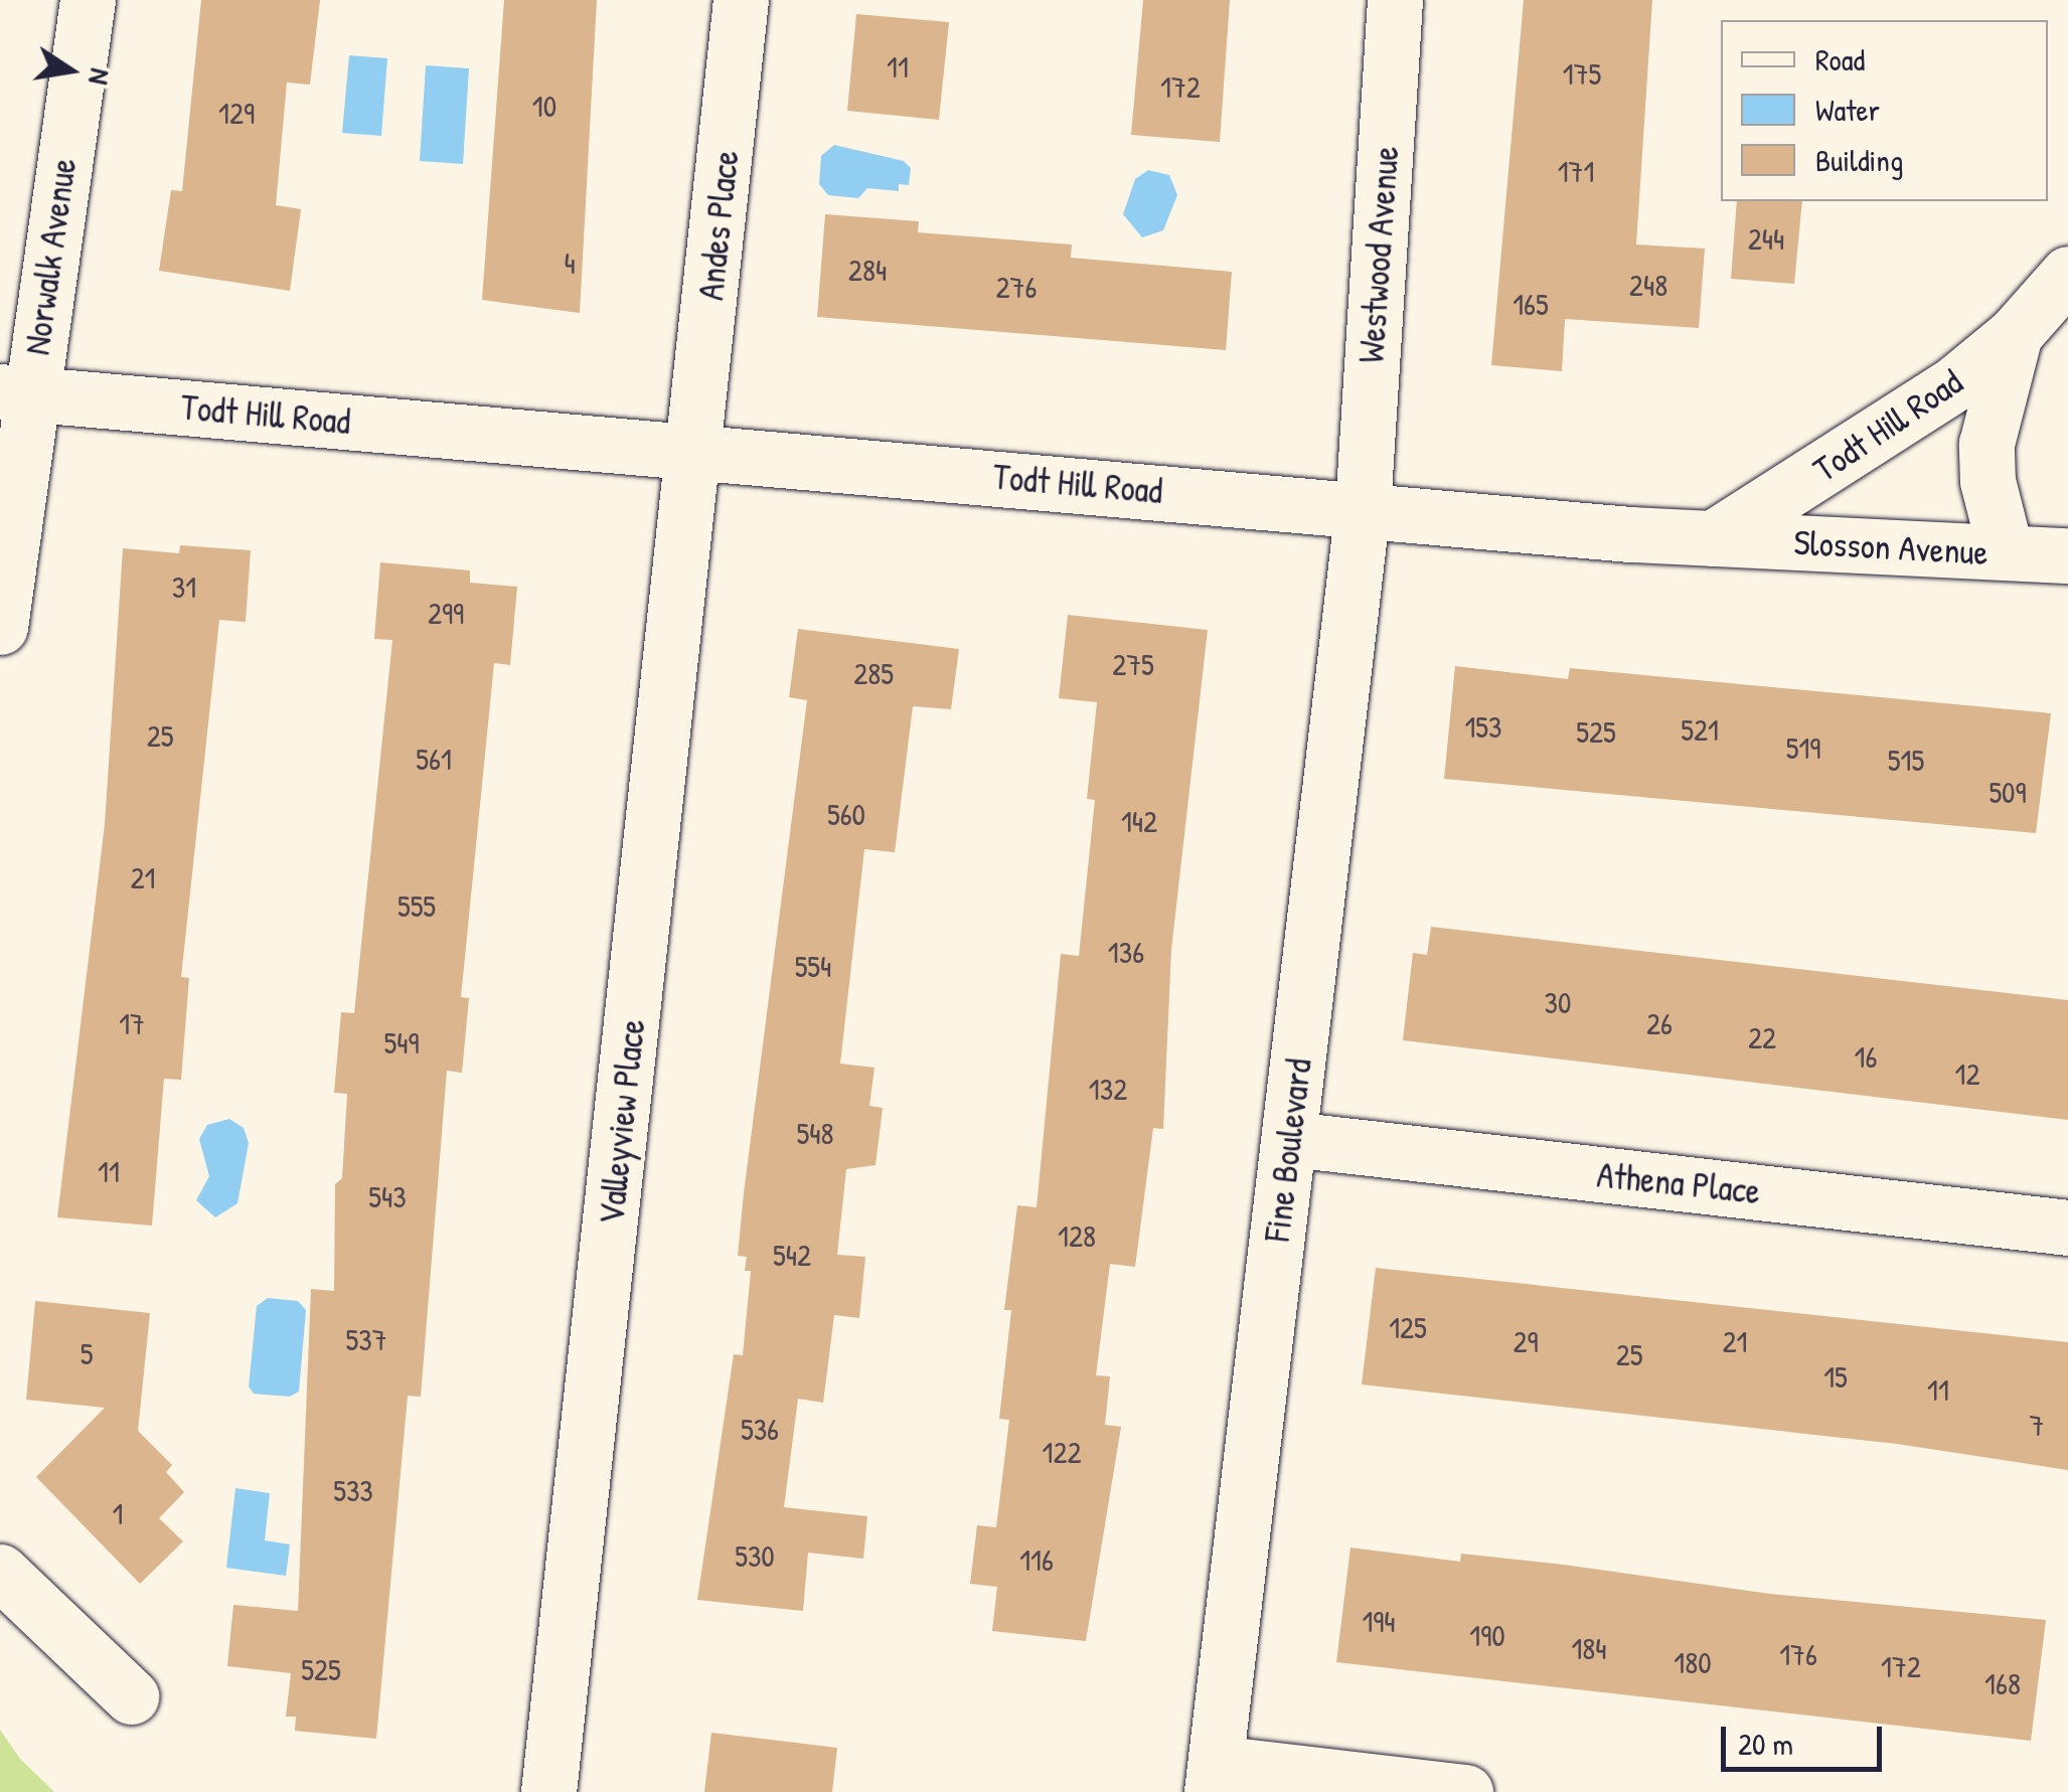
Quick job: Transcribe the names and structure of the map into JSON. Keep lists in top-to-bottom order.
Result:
{
  "streets": {
    "street": [
      "Andes Place",
      "Westwood Avenue",
      "Norwalk Avenue",
      "Todt Hill Road",
      "Slosson Avenue",
      "Valleyview Place",
      "Fine Boulevard",
      "Athena Place"
    ]
  },
  "crossings": [
    ["Andes Place", "Todt Hill Road"],
    ["Andes Place", "Valleyview Place"],
    ["Westwood Avenue", "Todt Hill Road"],
    ["Westwood Avenue", "Fine Boulevard"],
    ["Norwalk Avenue", "Todt Hill Road"],
    ["Todt Hill Road", "Slosson Avenue"],
    ["Todt Hill Road", "Valleyview Place"],
    ["Todt Hill Road", "Fine Boulevard"],
    ["Fine Boulevard", "Athena Place"]
  ],
  "house_numbers": [
    "11",
    "175",
    "172",
    "10",
    "129",
    "171",
    "244",
    "4",
    "284",
    "248",
    "276",
    "165",
    "31",
    "299",
    "275",
    "285",
    "153",
    "521",
    "525",
    "25",
    "519",
    "561",
    "515",
    "509",
    "560",
    "142",
    "21",
    "555",
    "136",
    "554",
    "30",
    "17",
    "26",
    "22",
    "549",
    "16",
    "12",
    "132",
    "548",
    "11",
    "543",
    "128",
    "542",
    "125",
    "537",
    "29",
    "21",
    "5",
    "25",
    "15",
    "11",
    "7",
    "536",
    "122",
    "533",
    "1",
    "530",
    "116",
    "194",
    "190",
    "184",
    "176",
    "180",
    "172",
    "525",
    "168"
  ],
  "legend": ["Road", "Water", "Building"],
  "scale_bar": "20 m",
  "north": "right"
}
